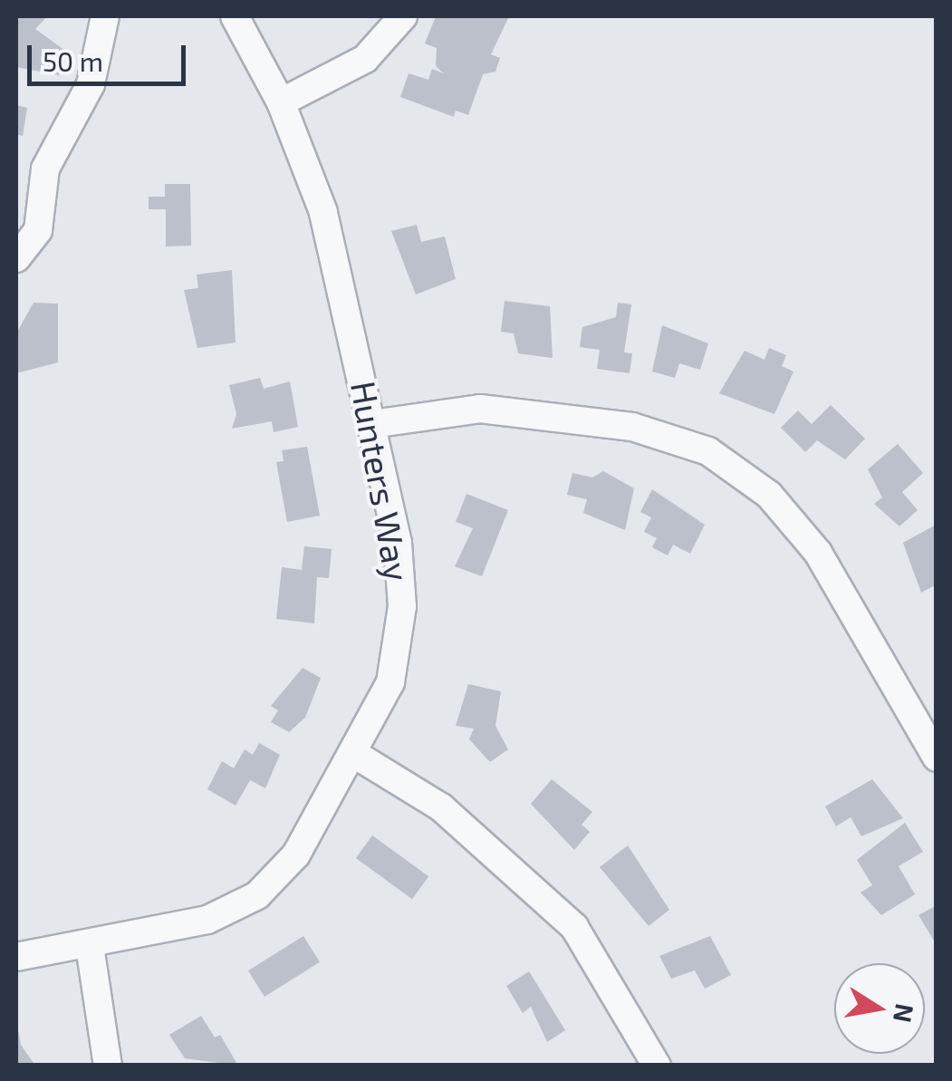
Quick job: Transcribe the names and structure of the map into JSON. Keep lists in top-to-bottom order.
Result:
{
  "streets": {
    "street": ["Hunters Way"]
  },
  "scale_bar": "50 m",
  "north": "right"
}
